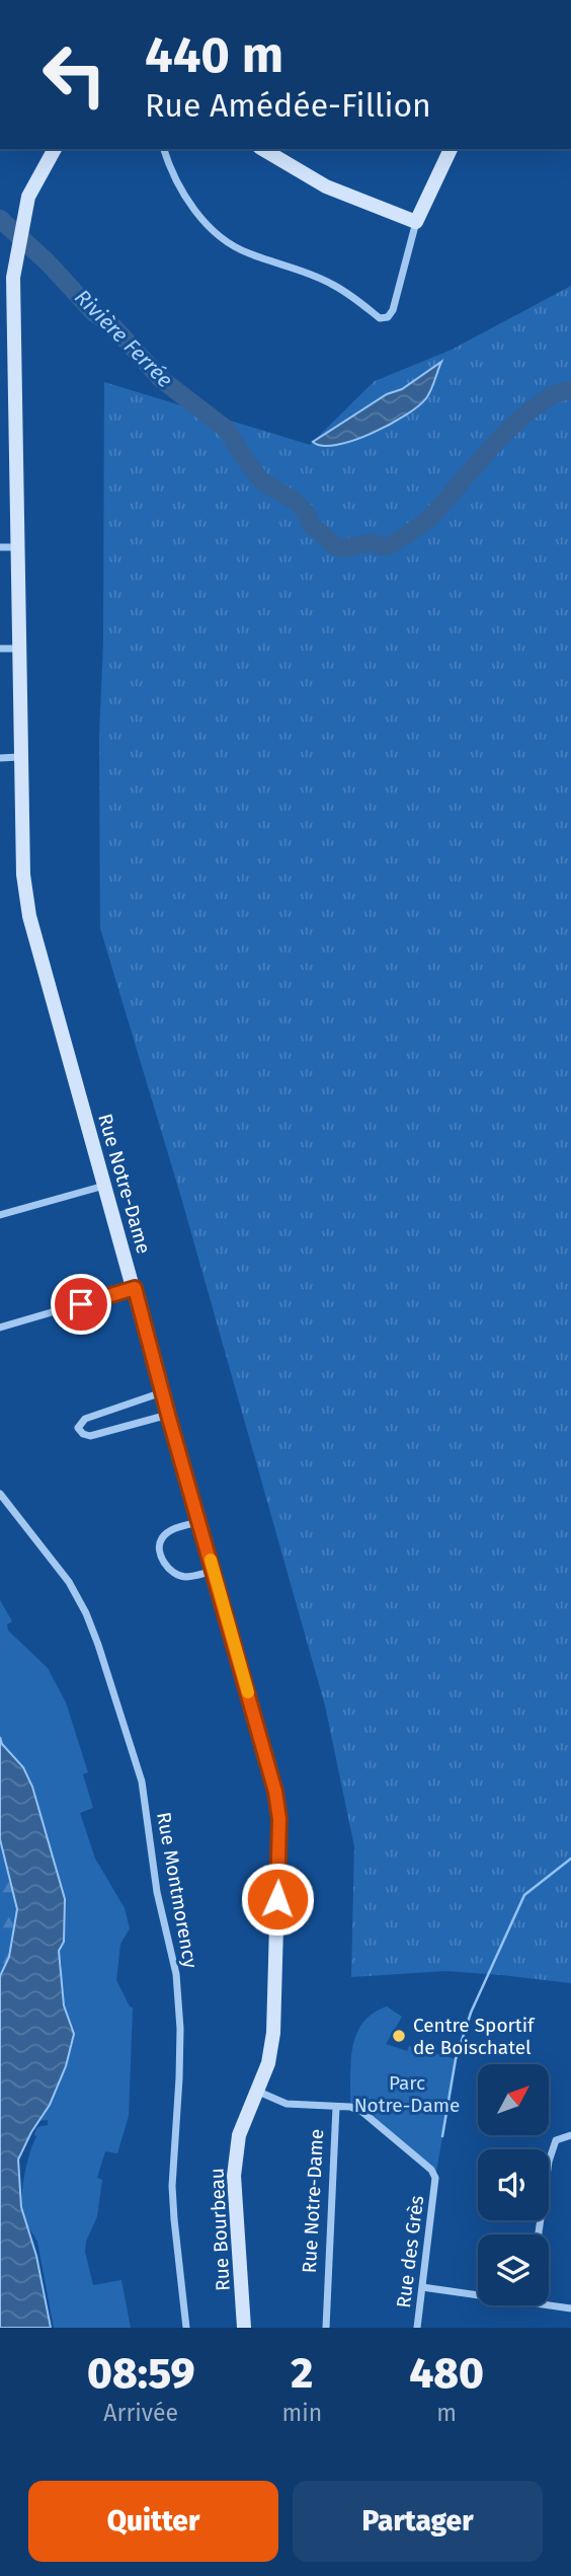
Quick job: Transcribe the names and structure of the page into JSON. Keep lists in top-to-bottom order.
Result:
{
  "streets": {
    "street": [
      "Rue Notre-Dame",
      "Rue Montmorency",
      "Rue Bourbeau",
      "Rue des Grès"
    ]
  },
  "crossings": [
    ["Rue Notre-Dame", "Rue Bourbeau"],
    ["Rue Notre-Dame", "Rue des Grès"]
  ],
  "water": ["Rivière Ferrée"],
  "parks": ["Parc Notre-Dame"],
  "places": ["Centre Sportif de Boischatel"],
  "north": "top right",
  "page": {
    "turn": ["440 m", "Rue Amédée-Fillion"],
    "eta": [
      "08:59",
      "Arrivée",
      "2",
      "min",
      "480",
      "m"
    ],
    "buttons": ["Quitter", "Partager"]
  }
}
